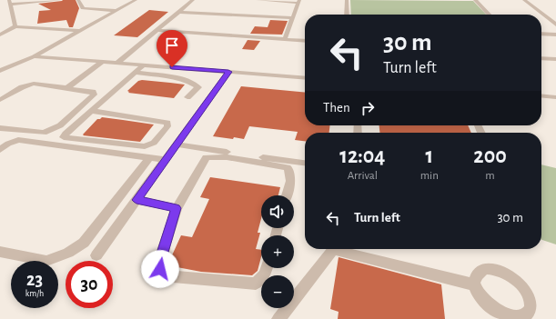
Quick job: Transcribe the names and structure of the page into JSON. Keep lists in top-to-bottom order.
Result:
{
  "page": {
    "turn": ["30 m", "Turn left"],
    "then": "Then",
    "eta": [
      "12:04",
      "Arrival",
      "1",
      "min",
      "200",
      "m"
    ],
    "list": [
      {
        "name": "Turn left",
        "value": "30 m"
      }
    ],
    "map_buttons": ["+", "−"],
    "speed": "23 km/h",
    "limit": "30"
  }
}
